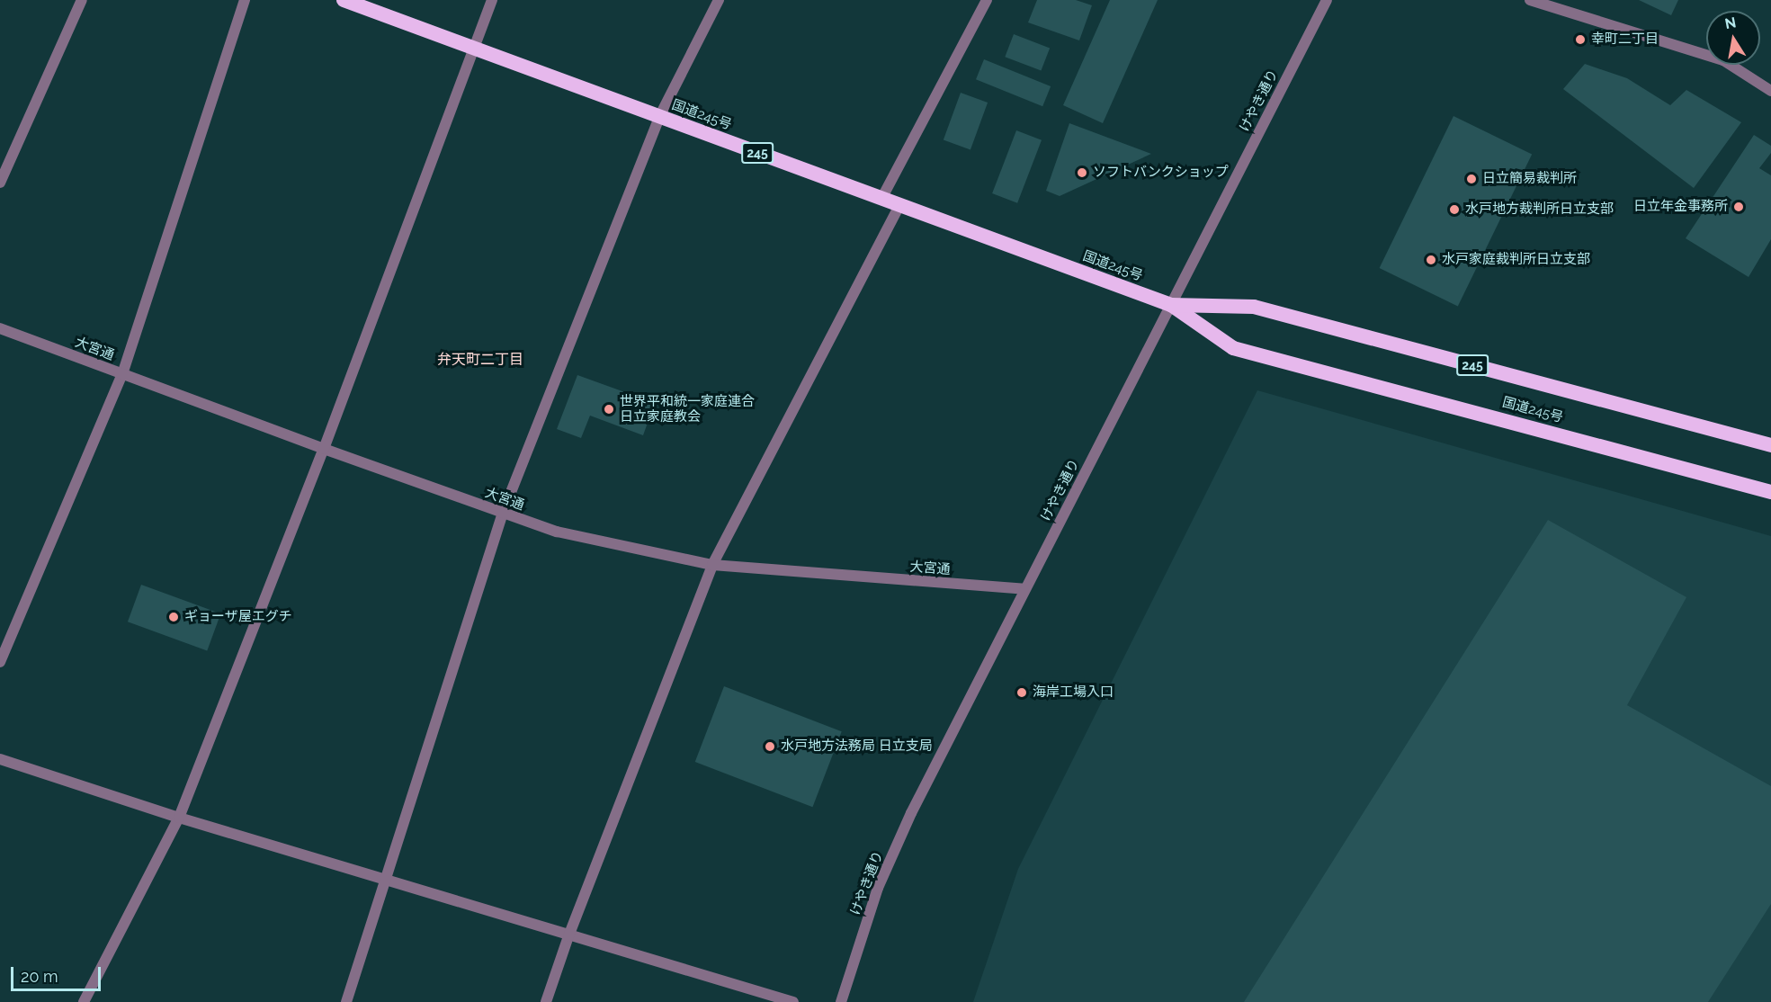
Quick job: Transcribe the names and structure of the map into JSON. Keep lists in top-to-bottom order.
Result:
{
  "streets": {
    "highway": ["国道245号", "245"],
    "street": ["けやき通り", "大宮通"]
  },
  "crossings": [
    ["けやき通り", "国道245号"],
    ["けやき通り", "大宮通"]
  ],
  "districts": ["弁天町二丁目"],
  "places": [
    "幸町二丁目",
    "ソフトバンクショップ",
    "日立簡易裁判所",
    "日立年金事務所",
    "水戸地方裁判所日立支部",
    "水戸家庭裁判所日立支部",
    "世界平和統一家庭連合 日立家庭教会",
    "ギョーザ屋エグチ",
    "海岸工場入口",
    "水戸地方法務局 日立支局"
  ],
  "scale_bar": "20 m",
  "north": "top"
}
